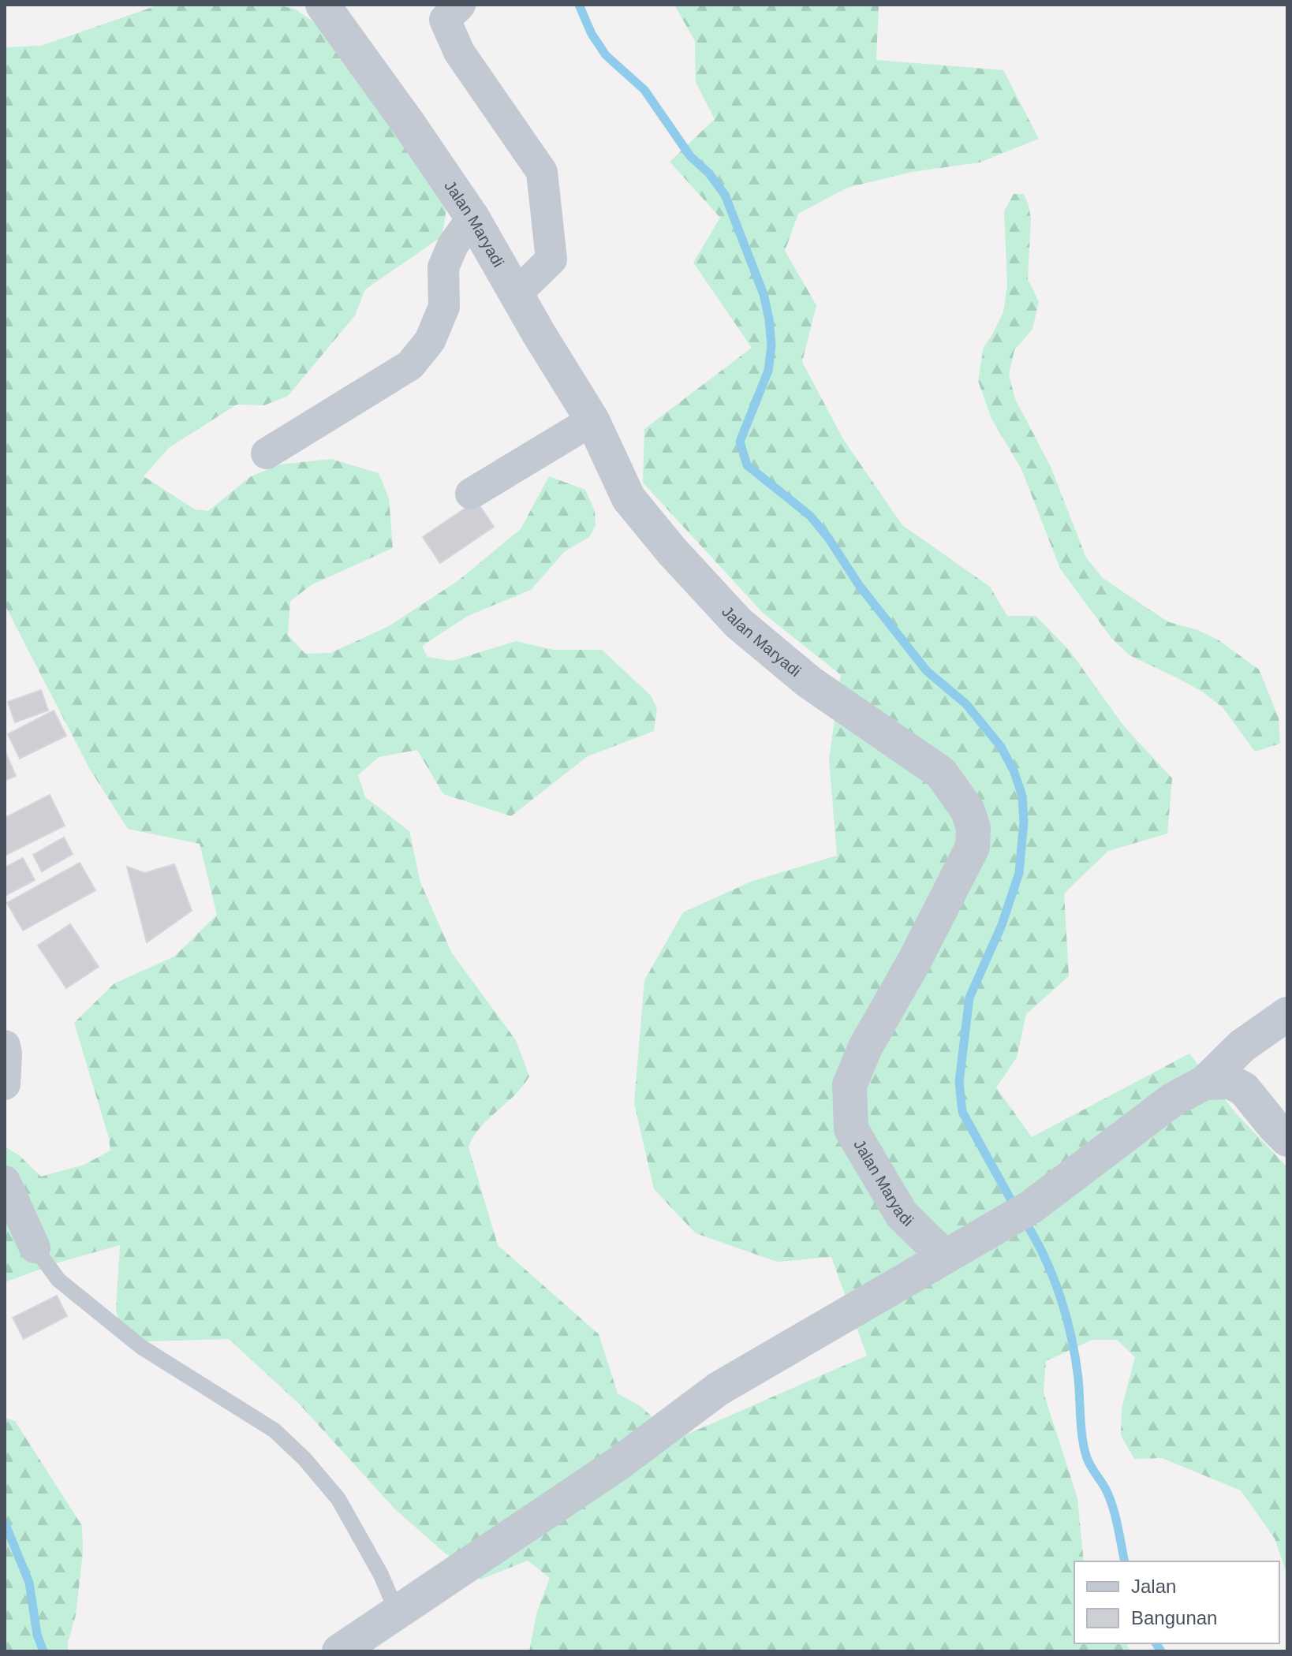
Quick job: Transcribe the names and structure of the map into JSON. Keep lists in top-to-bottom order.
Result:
{
  "streets": {
    "street": ["Jalan Maryadi"]
  },
  "legend": ["Jalan", "Bangunan"]
}
